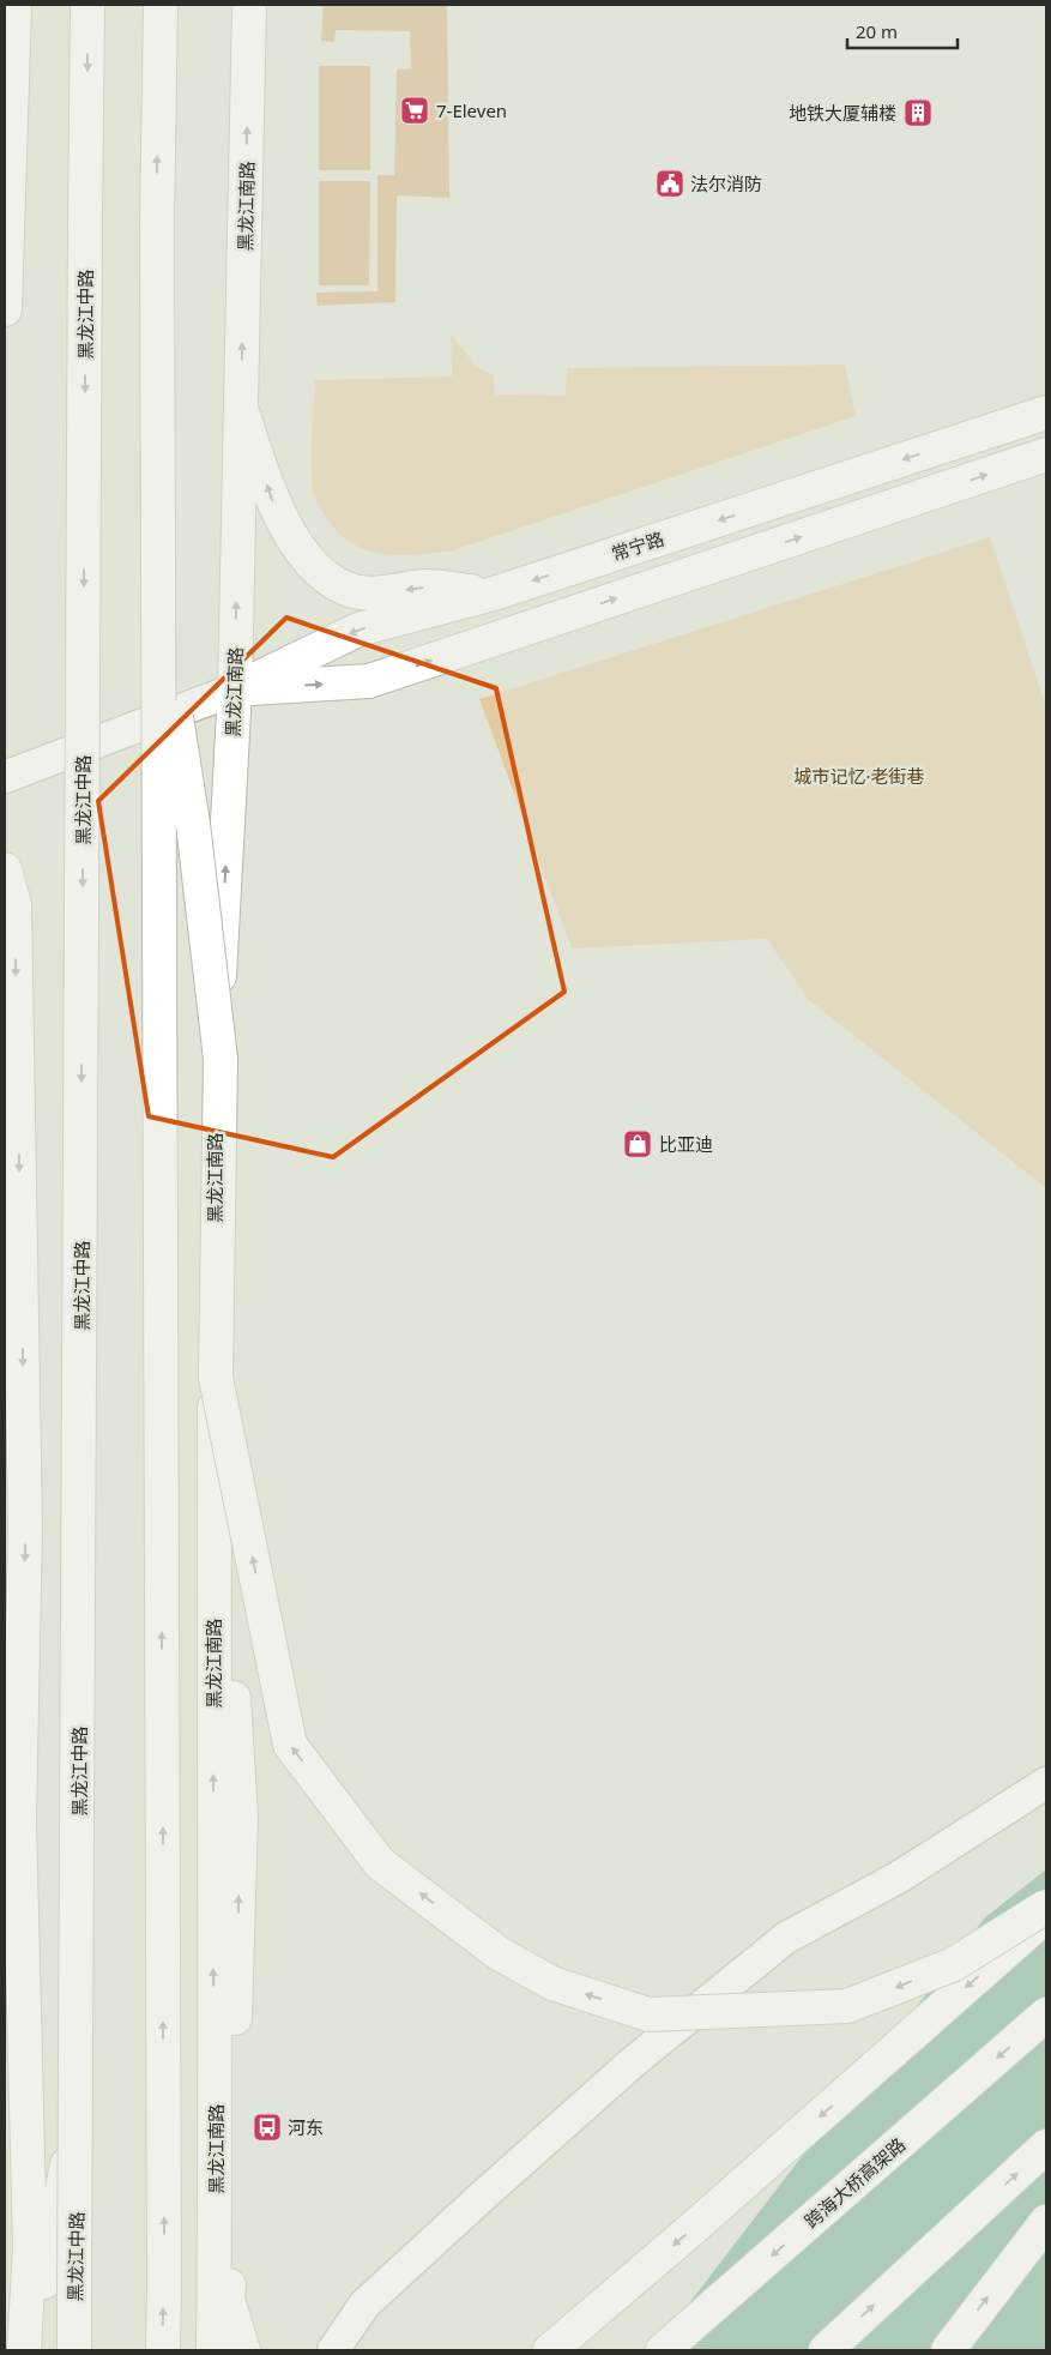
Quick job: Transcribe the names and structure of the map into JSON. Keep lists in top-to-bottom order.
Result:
{
  "streets": {
    "main road": [
      "黑龙江南路",
      "黑龙江中路",
      "常宁路",
      "跨海大桥高架路"
    ]
  },
  "crossings": [
    ["黑龙江南路", "常宁路"]
  ],
  "parks": ["城市记忆·老街巷"],
  "places": {
    "supermarket": ["7-Eleven"],
    "building": ["地铁大厦辅楼"],
    "public building": ["法尔消防"],
    "shop": ["比亚迪"],
    "bus stop": ["河东"]
  },
  "scale_bar": "20 m"
}
